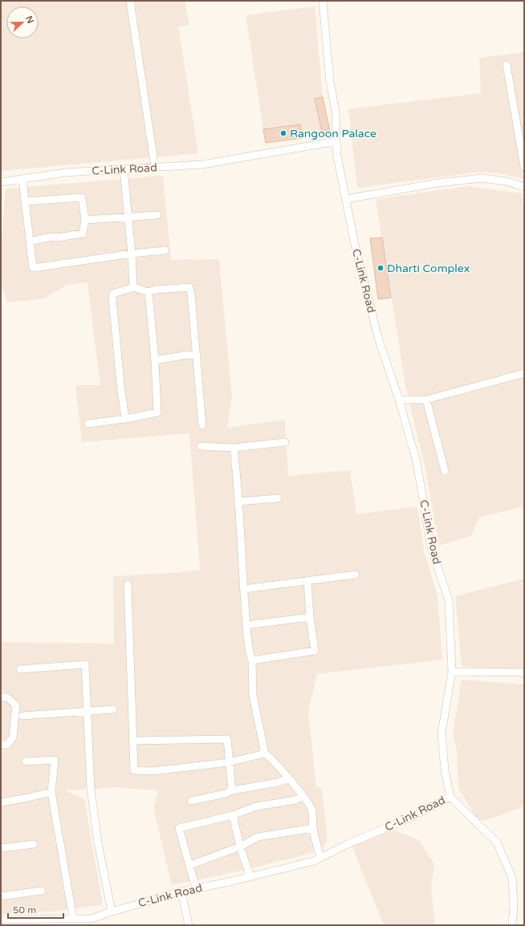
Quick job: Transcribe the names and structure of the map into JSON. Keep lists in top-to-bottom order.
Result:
{
  "streets": {
    "street": ["C-Link Road"]
  },
  "places": ["Rangoon Palace", "Dharti Complex"],
  "scale_bar": "50 m",
  "north": "right"
}
